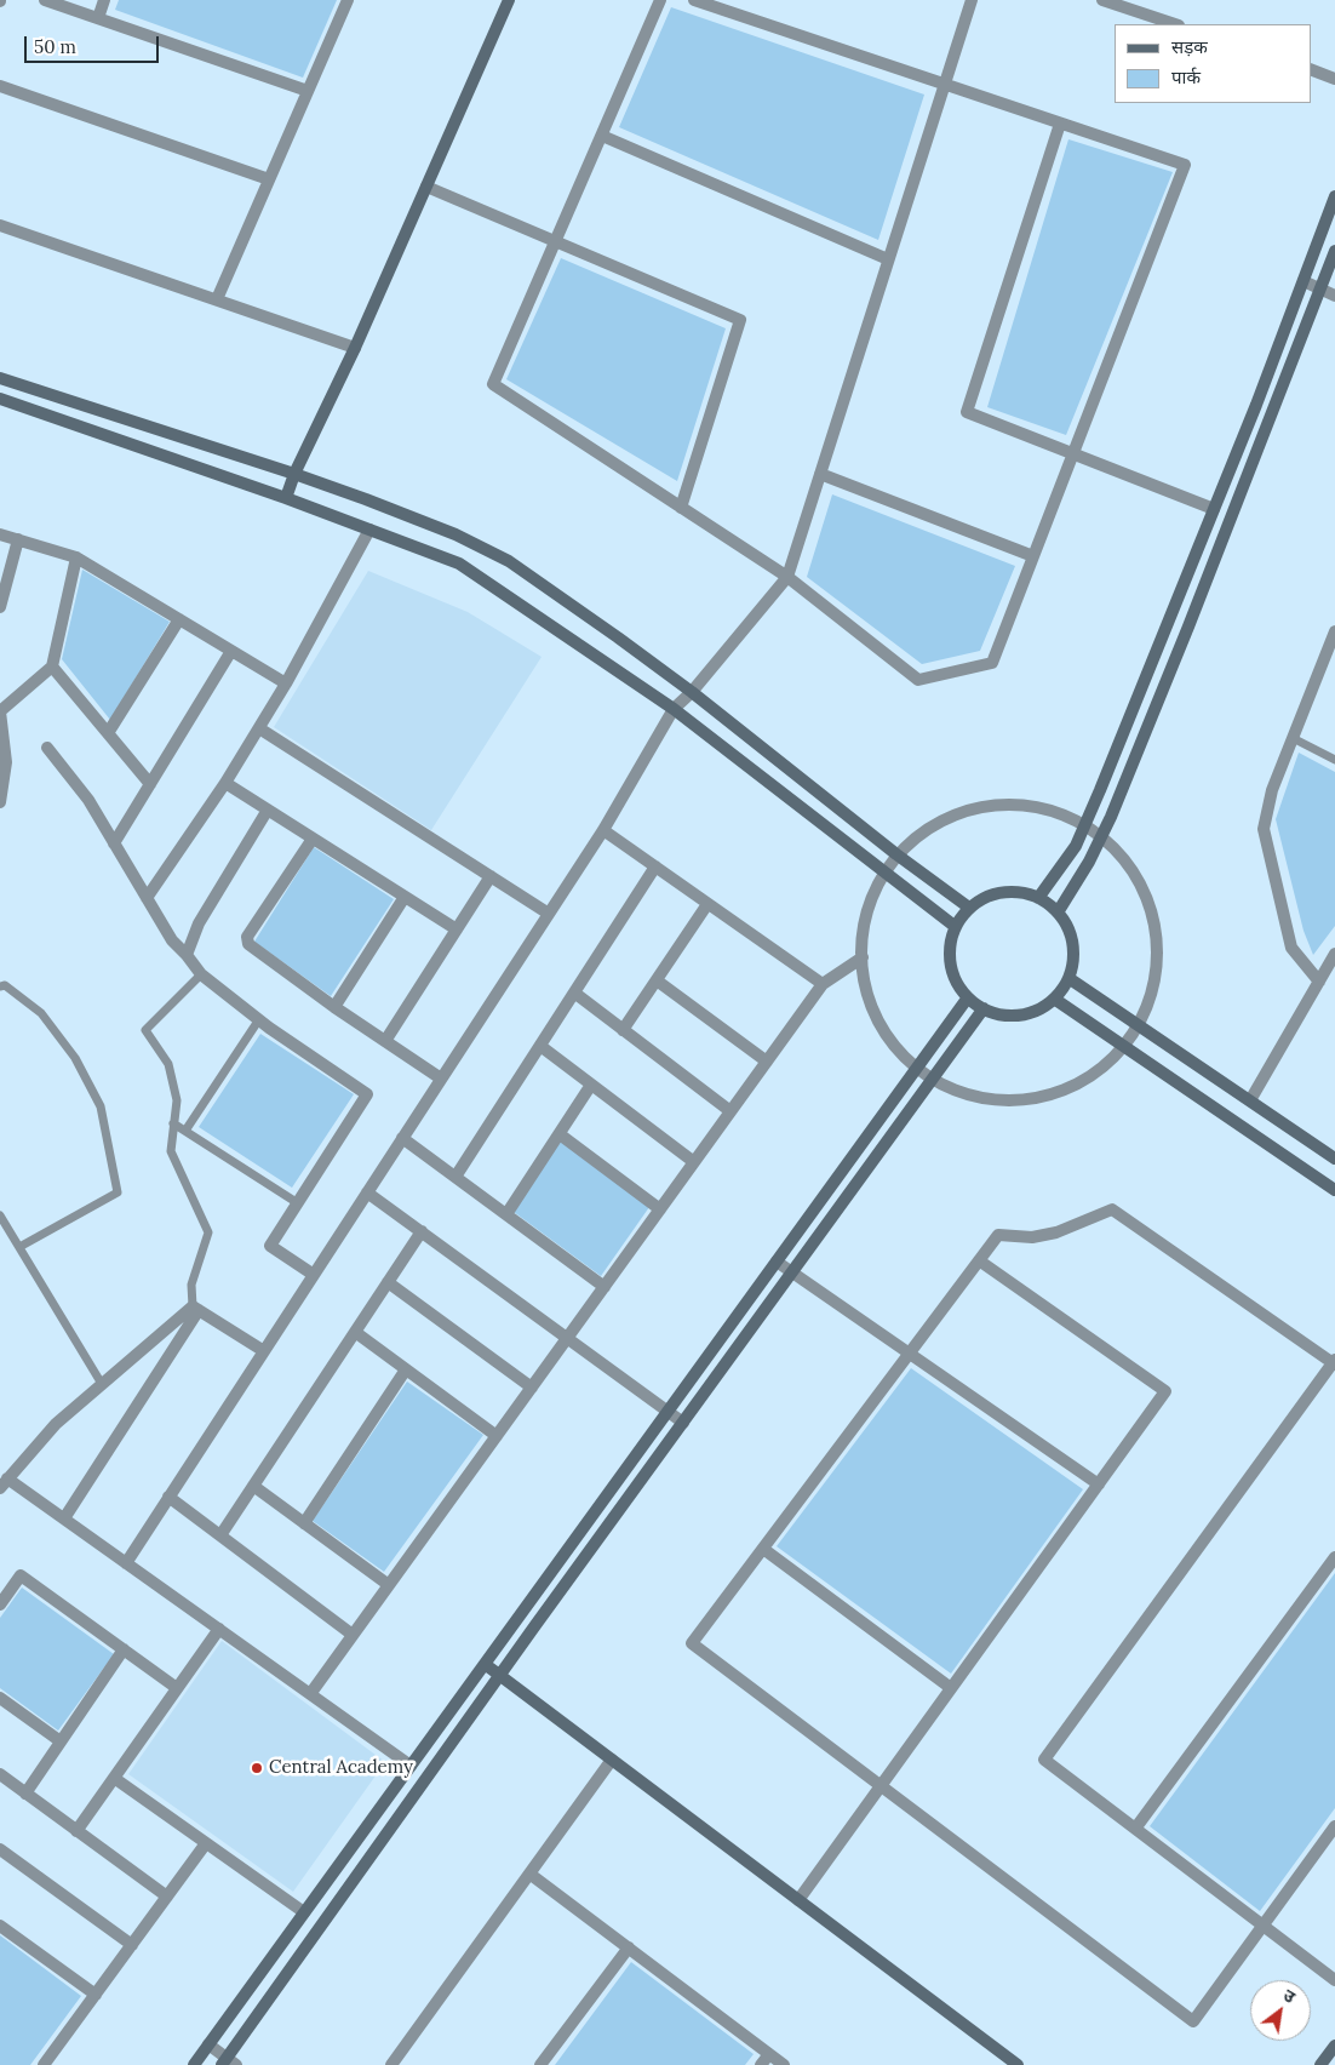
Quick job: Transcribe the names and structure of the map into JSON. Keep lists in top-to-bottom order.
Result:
{
  "places": ["Central Academy"],
  "legend": ["सड़क", "पार्क"],
  "scale_bar": "50 m",
  "north": "top right"
}
